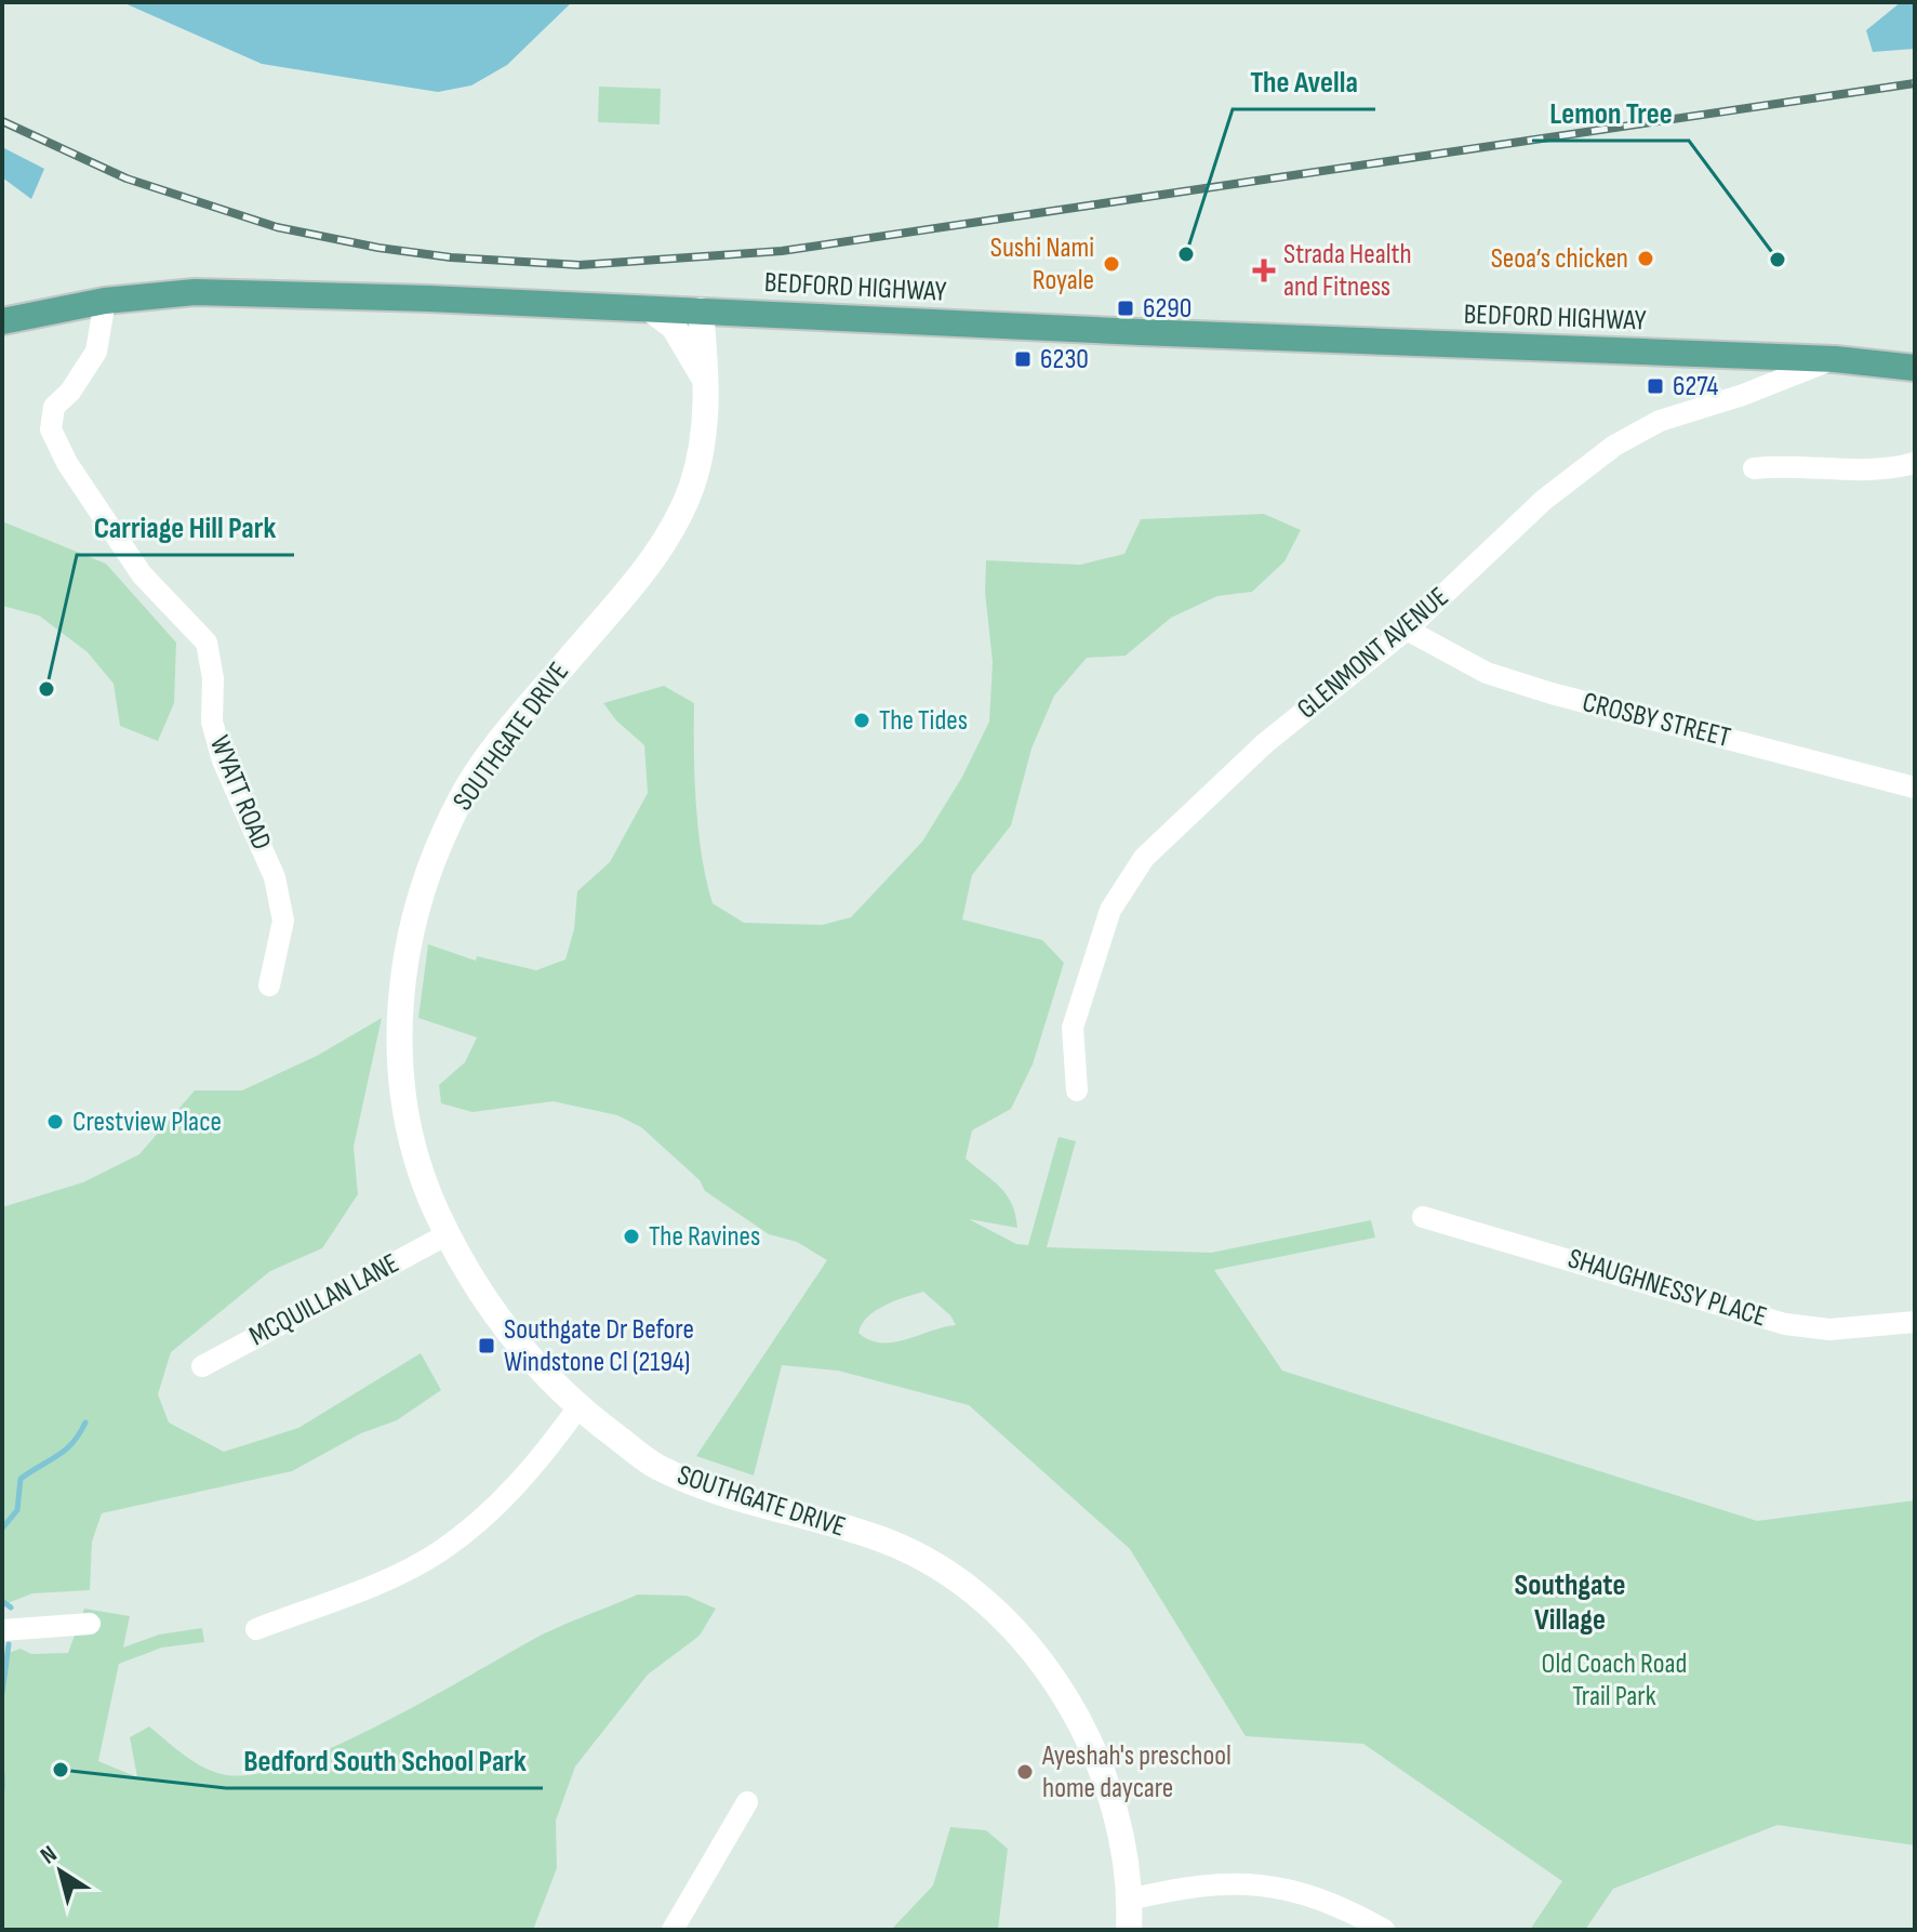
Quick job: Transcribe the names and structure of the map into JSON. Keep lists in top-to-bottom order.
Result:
{
  "streets": {
    "main road": ["BEDFORD HIGHWAY"],
    "street": [
      "GLENMONT AVENUE",
      "CROSBY STREET",
      "SOUTHGATE DRIVE",
      "WYATT ROAD",
      "SHAUGHNESSY PLACE",
      "MCQUILLAN LANE"
    ]
  },
  "crossings": [
    ["BEDFORD HIGHWAY", "GLENMONT AVENUE"],
    ["BEDFORD HIGHWAY", "SOUTHGATE DRIVE"],
    ["BEDFORD HIGHWAY", "WYATT ROAD"],
    ["GLENMONT AVENUE", "CROSBY STREET"],
    ["SOUTHGATE DRIVE", "MCQUILLAN LANE"]
  ],
  "districts": ["Southgate Village"],
  "parks": ["Old Coach Road Trail Park"],
  "places": {
    "other": [
      "The Avella",
      "Seoa’s chicken",
      "Lemon Tree",
      "Sushi Nami Royale",
      "Carriage Hill Park",
      "The Tides",
      "Crestview Place",
      "The Ravines",
      "Bedford South School Park",
      "Ayeshah's preschool home daycare"
    ],
    "health": ["Strada Health and Fitness"],
    "transit": [
      "6290",
      "6230",
      "6274",
      "Southgate Dr Before Windstone Cl (2194)"
    ]
  },
  "north": "top left"
}
